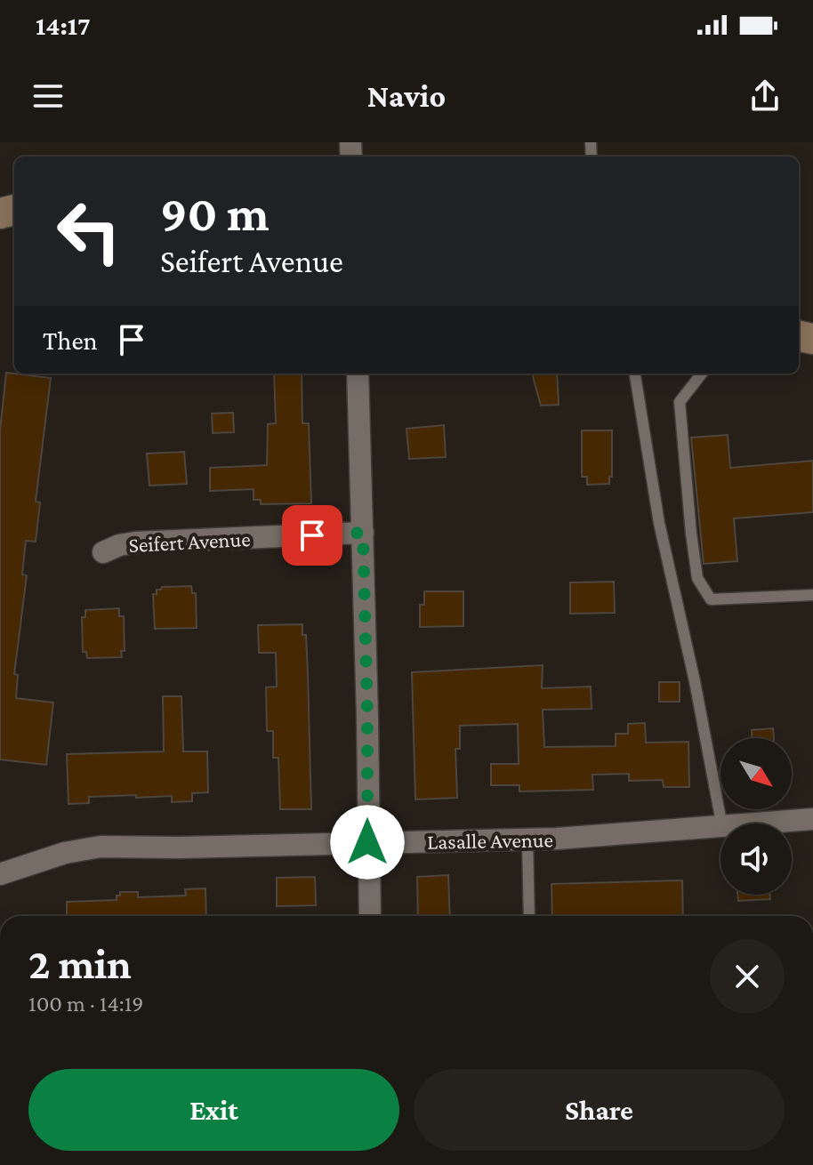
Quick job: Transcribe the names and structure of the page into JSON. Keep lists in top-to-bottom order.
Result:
{
  "streets": {
    "street": ["Seifert Avenue", "Lasalle Avenue"]
  },
  "north": "bottom right",
  "page": {
    "status": "14:17",
    "header": "Navio",
    "turn": ["90 m", "Seifert Avenue"],
    "then": "Then",
    "heading": ["2 min", "100 m · 14:19"],
    "buttons": ["Exit", "Share"]
  }
}
